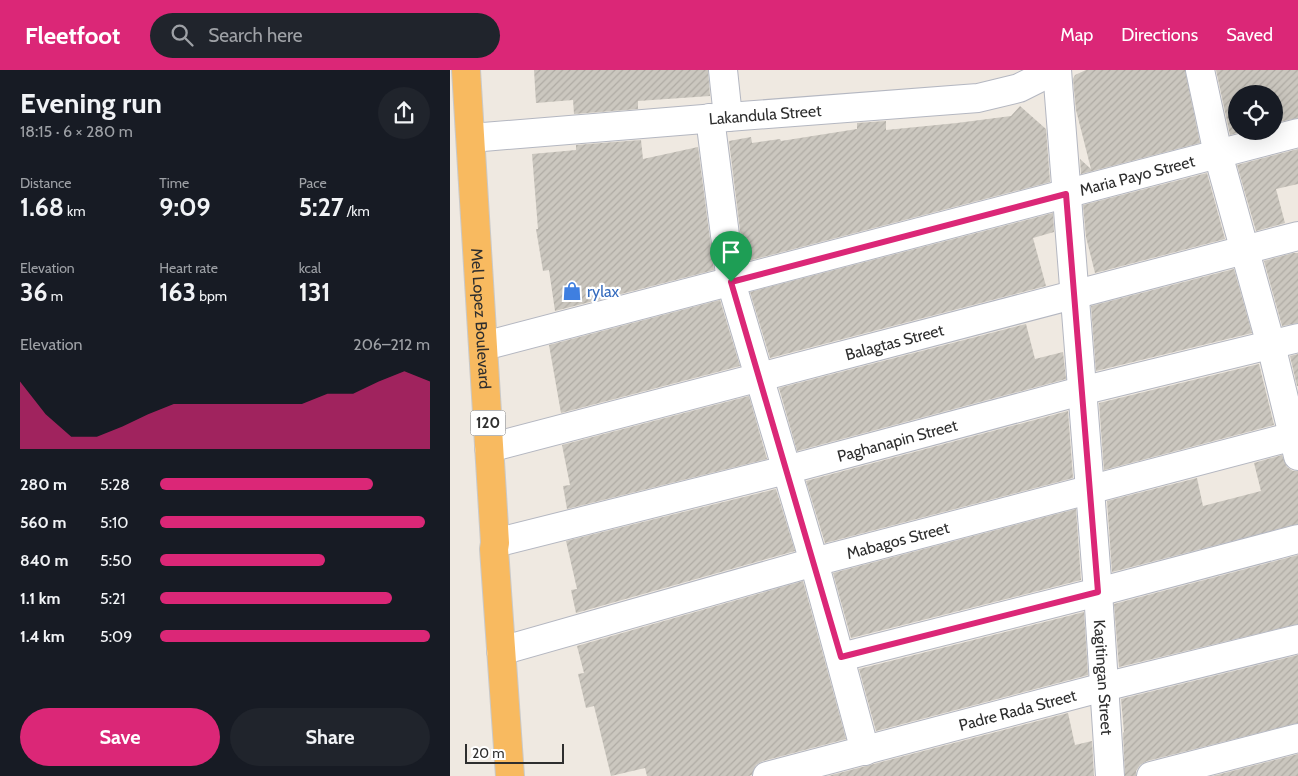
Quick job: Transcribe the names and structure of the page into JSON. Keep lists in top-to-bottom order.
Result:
{
  "streets": {
    "highway": ["Mel Lopez Boulevard", "120"],
    "street": [
      "Lakandula Street",
      "Maria Payo Street",
      "Balagtas Street",
      "Paghanapin Street",
      "Mabagos Street",
      "Kagitingan Street",
      "Padre Rada Street"
    ]
  },
  "crossings": [
    ["Lakandula Street", "Mel Lopez Boulevard"],
    ["Lakandula Street", "Kagitingan Street"],
    ["Maria Payo Street", "Mel Lopez Boulevard"],
    ["Maria Payo Street", "Kagitingan Street"],
    ["Mel Lopez Boulevard", "Balagtas Street"],
    ["Mel Lopez Boulevard", "Paghanapin Street"],
    ["Mel Lopez Boulevard", "Mabagos Street"],
    ["Balagtas Street", "Kagitingan Street"],
    ["Paghanapin Street", "Kagitingan Street"],
    ["Mabagos Street", "Kagitingan Street"],
    ["Kagitingan Street", "Padre Rada Street"]
  ],
  "places": {
    "shop": ["rylax"]
  },
  "scale_bar": "20 m",
  "page": {
    "header": "Fleetfoot",
    "search": "Search here",
    "nav": ["Map", "Directions", "Saved"],
    "heading": ["Evening run", "18:15 · 6 × 280 m"],
    "stats": [
      ["Distance", "1.68 km"],
      ["Time", "9:09"],
      ["Pace", "5:27 /km"],
      ["Elevation", "36 m"],
      ["Heart rate", "163 bpm"],
      ["kcal", "131"]
    ],
    "chart": ["Elevation", "206–212 m"],
    "list": [
      {
        "name": "280 m",
        "note": "5:28"
      },
      {
        "name": "560 m",
        "note": "5:10"
      },
      {
        "name": "840 m",
        "note": "5:50"
      },
      {
        "name": "1.1 km",
        "note": "5:21"
      },
      {
        "name": "1.4 km",
        "note": "5:09"
      }
    ],
    "buttons": ["Save", "Share"],
    "scale": "20 m"
  }
}
